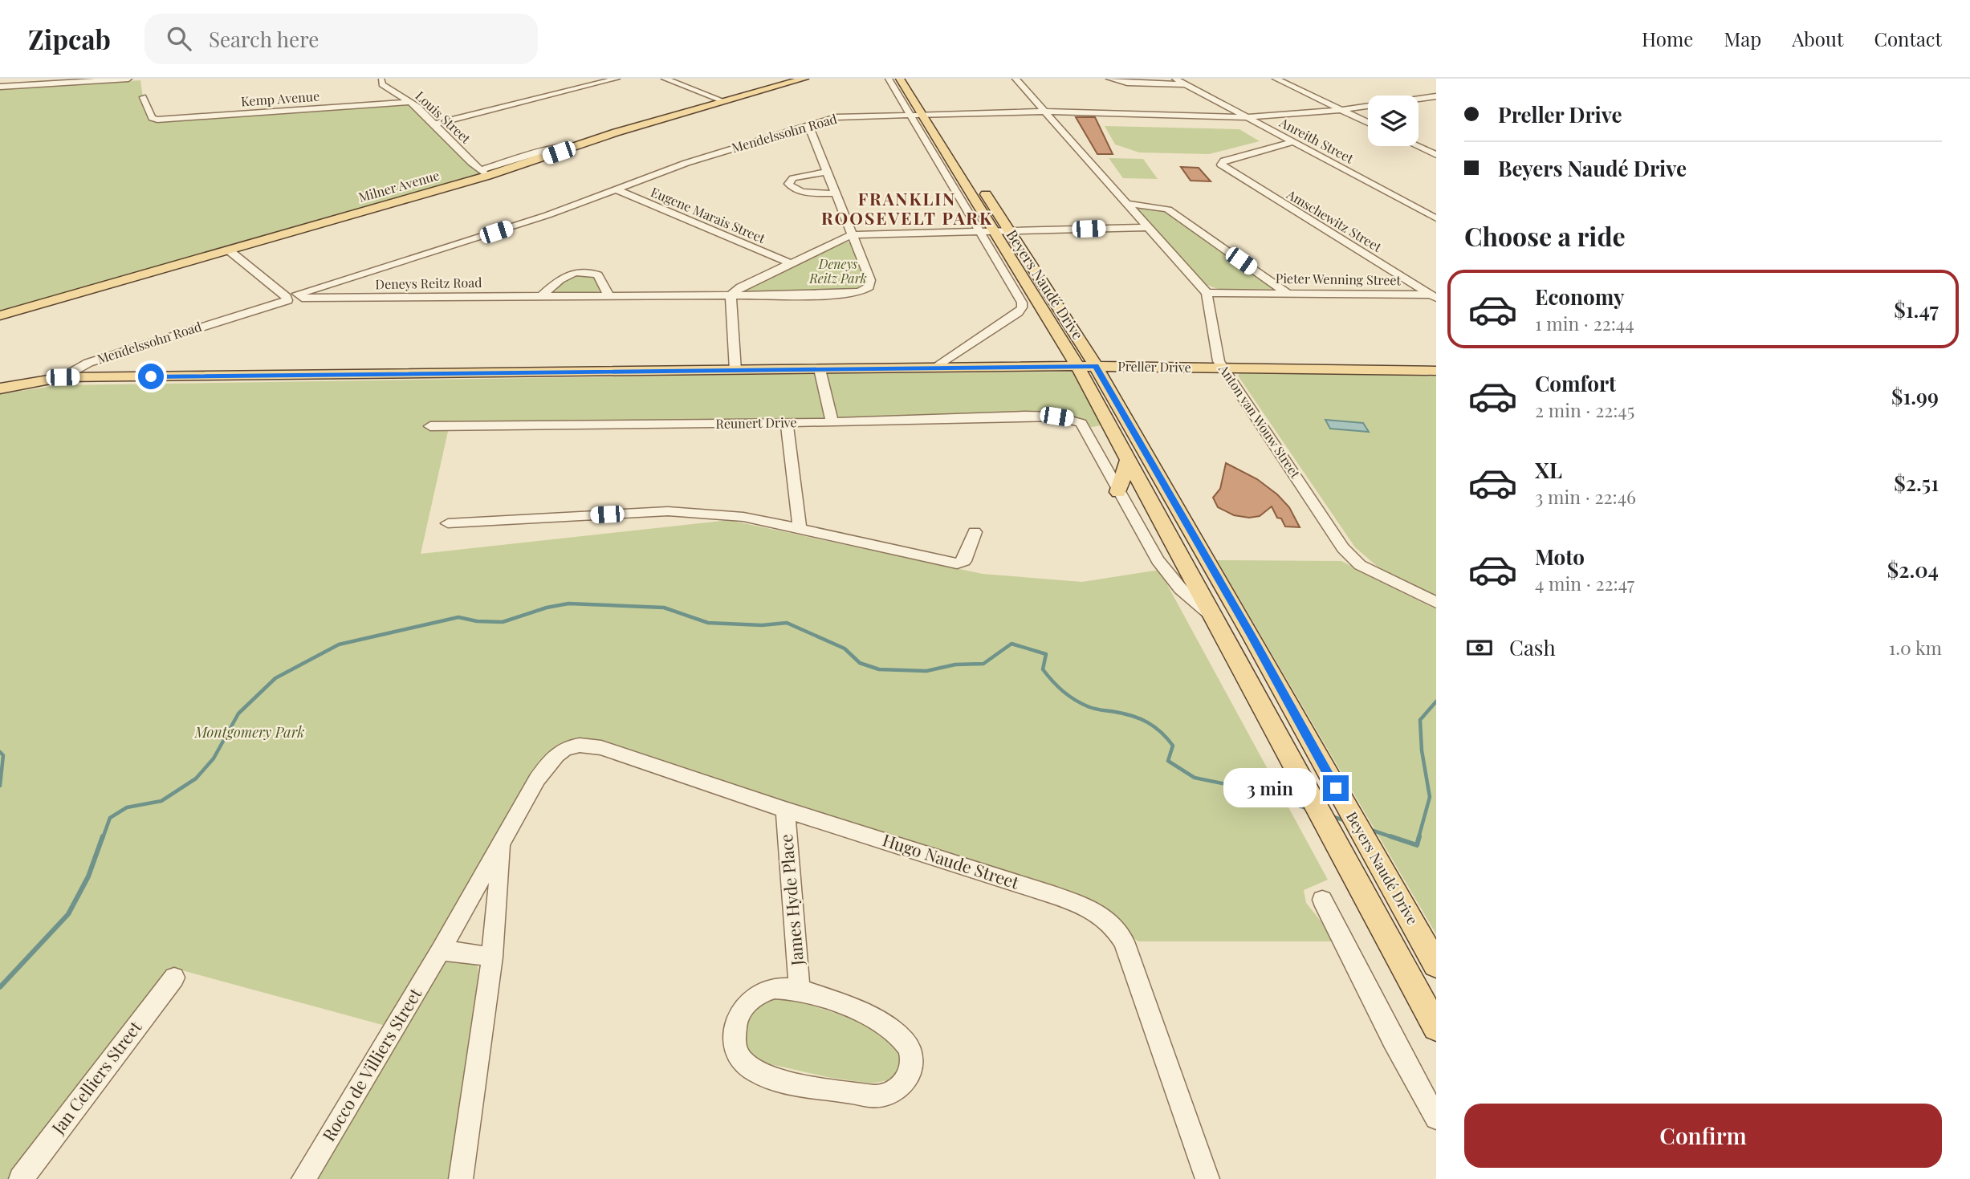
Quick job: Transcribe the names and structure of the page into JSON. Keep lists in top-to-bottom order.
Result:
{
  "streets": {
    "main road": [
      "Mendelssohn Road",
      "Milner Avenue",
      "Beyers Naudé Drive",
      "Preller Drive"
    ],
    "street": [
      "Kemp Avenue",
      "Louis Street",
      "Anreith Street",
      "Eugene Marais Street",
      "Amschewitz Street",
      "Pieter Wenning Street",
      "Deneys Reitz Road",
      "Anton van Wouw Street",
      "Reunert Drive",
      "Hugo Naude Street",
      "James Hyde Place",
      "Rocco de Villiers Street",
      "Jan Celliers Street"
    ]
  },
  "crossings": [
    ["Kemp Avenue", "Louis Street"],
    ["Louis Street", "Milner Avenue"],
    ["Mendelssohn Road", "Anreith Street"],
    ["Mendelssohn Road", "Eugene Marais Street"],
    ["Mendelssohn Road", "Deneys Reitz Road"],
    ["Mendelssohn Road", "Beyers Naudé Drive"],
    ["Mendelssohn Road", "Preller Drive"],
    ["Anreith Street", "Amschewitz Street"],
    ["Amschewitz Street", "Pieter Wenning Street"],
    ["Pieter Wenning Street", "Anton van Wouw Street"],
    ["Beyers Naudé Drive", "Preller Drive"],
    ["Beyers Naudé Drive", "Reunert Drive"],
    ["Preller Drive", "Anton van Wouw Street"],
    ["Hugo Naude Street", "James Hyde Place"],
    ["Hugo Naude Street", "Rocco de Villiers Street"]
  ],
  "districts": ["FRANKLIN ROOSEVELT PARK"],
  "parks": ["Deneys Reitz Park", "Montgomery Park"],
  "page": {
    "header": "Zipcab",
    "search": "Search here",
    "nav": [
      "Home",
      "Map",
      "About",
      "Contact"
    ],
    "banner": ["Preller Drive", "Beyers Naudé Drive"],
    "heading": "Choose a ride",
    "list": [
      {
        "name": "Economy",
        "note": "1 min · 22:44",
        "value": "$1.47"
      },
      {
        "name": "Comfort",
        "note": "2 min · 22:45",
        "value": "$1.99"
      },
      {
        "name": "XL",
        "note": "3 min · 22:46",
        "value": "$2.51"
      },
      {
        "name": "Moto",
        "note": "4 min · 22:47",
        "value": "$2.04"
      }
    ],
    "pay": ["Cash", "1.0 km"],
    "bubble": "3 min",
    "buttons": "Confirm"
  }
}
